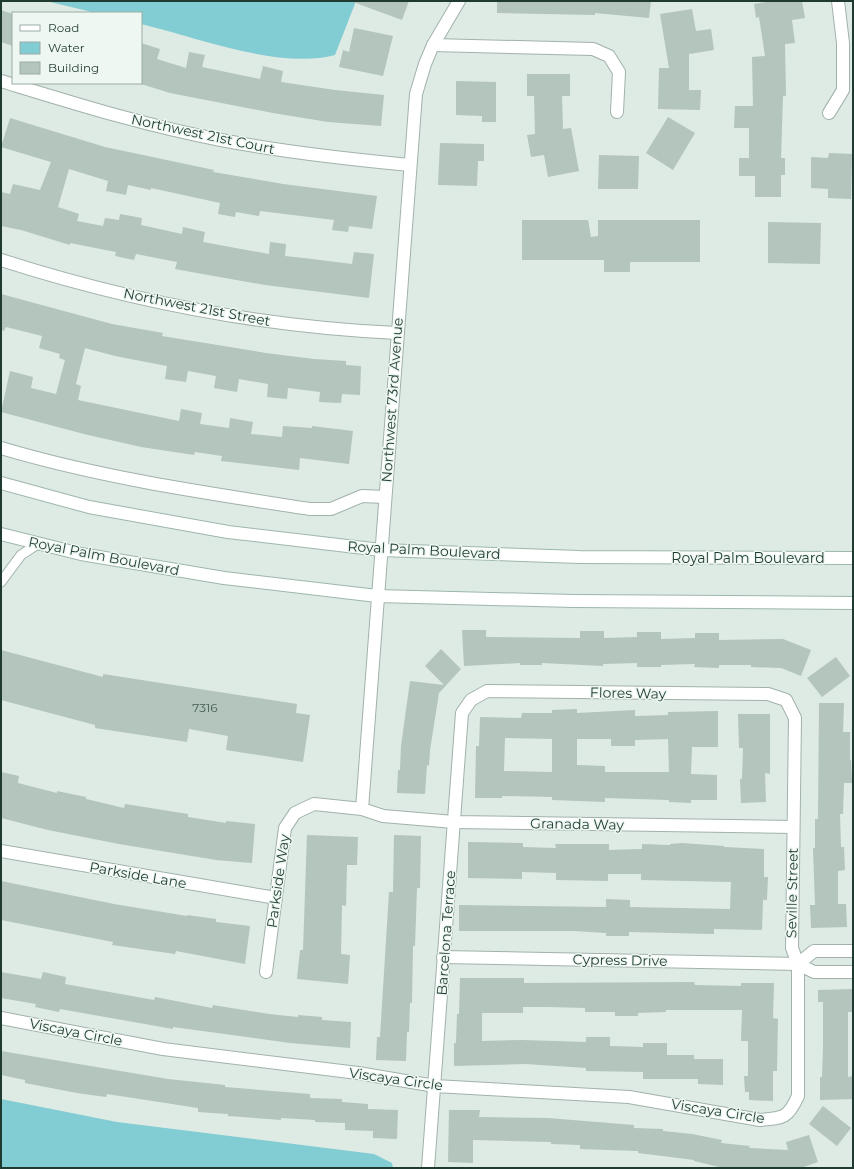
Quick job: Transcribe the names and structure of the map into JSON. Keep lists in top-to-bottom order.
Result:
{
  "streets": {
    "street": [
      "Northwest 21st Court",
      "Northwest 21st Street",
      "Northwest 73rd Avenue",
      "Royal Palm Boulevard",
      "Flores Way",
      "Granada Way",
      "Parkside Lane",
      "Parkside Way",
      "Seville Street",
      "Barcelona Terrace",
      "Cypress Drive",
      "Viscaya Circle"
    ]
  },
  "crossings": [
    ["Northwest 21st Court", "Northwest 73rd Avenue"],
    ["Northwest 21st Street", "Northwest 73rd Avenue"],
    ["Northwest 73rd Avenue", "Royal Palm Boulevard"],
    ["Northwest 73rd Avenue", "Granada Way"],
    ["Northwest 73rd Avenue", "Parkside Way"],
    ["Flores Way", "Seville Street"],
    ["Flores Way", "Barcelona Terrace"],
    ["Granada Way", "Parkside Way"],
    ["Granada Way", "Seville Street"],
    ["Granada Way", "Barcelona Terrace"],
    ["Parkside Lane", "Parkside Way"],
    ["Seville Street", "Cypress Drive"],
    ["Seville Street", "Viscaya Circle"],
    ["Barcelona Terrace", "Cypress Drive"],
    ["Barcelona Terrace", "Viscaya Circle"]
  ],
  "house_numbers": ["7316"],
  "legend": ["Road", "Water", "Building"]
}
